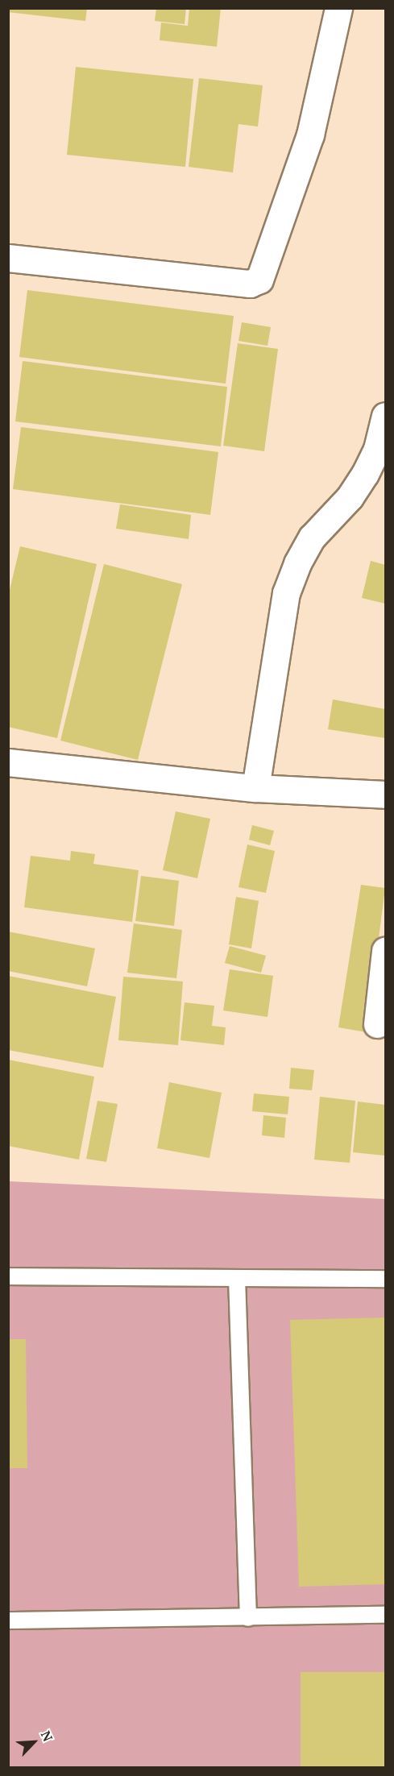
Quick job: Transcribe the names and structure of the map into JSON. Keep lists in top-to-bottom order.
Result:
{
  "north": "top right"
}
